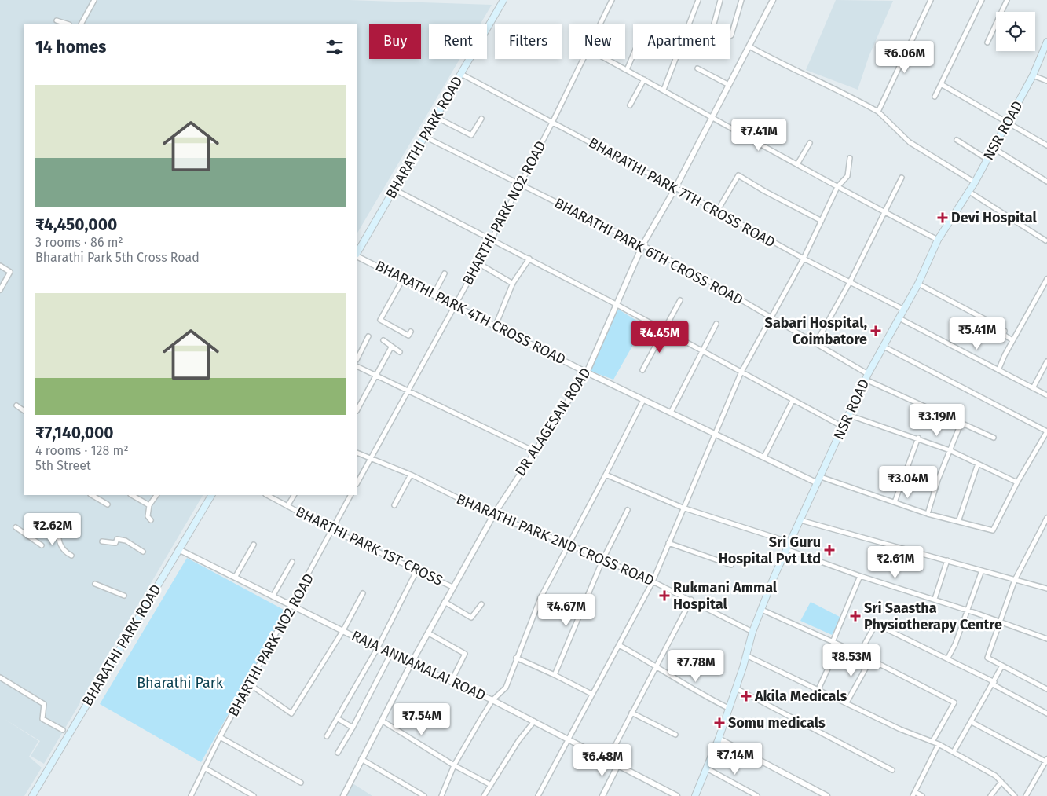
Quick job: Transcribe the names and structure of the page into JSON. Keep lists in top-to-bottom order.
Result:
{
  "streets": {
    "main road": ["NSR ROAD", "BHARATHI PARK ROAD"],
    "street": [
      "BHARATHI PARK 7TH CROSS ROAD",
      "BHARTHI PARK NO2 ROAD",
      "BHARATHI PARK 6TH CROSS ROAD",
      "BHARATHI PARK 4TH CROSS ROAD",
      "DR ALAGESAN ROAD",
      "BHARATHI PARK 2ND CROSS ROAD",
      "BHARTHI PARK 1ST CROSS",
      "RAJA ANNAMALAI ROAD"
    ]
  },
  "crossings": [
    ["NSR ROAD", "BHARATHI PARK 7TH CROSS ROAD"],
    ["NSR ROAD", "BHARATHI PARK 6TH CROSS ROAD"],
    ["NSR ROAD", "BHARATHI PARK 4TH CROSS ROAD"],
    ["NSR ROAD", "BHARATHI PARK 2ND CROSS ROAD"],
    ["BHARATHI PARK ROAD", "BHARATHI PARK 7TH CROSS ROAD"],
    ["BHARATHI PARK ROAD", "BHARATHI PARK 6TH CROSS ROAD"],
    ["BHARATHI PARK ROAD", "RAJA ANNAMALAI ROAD"],
    ["BHARATHI PARK 7TH CROSS ROAD", "BHARTHI PARK NO2 ROAD"],
    ["BHARATHI PARK 7TH CROSS ROAD", "DR ALAGESAN ROAD"],
    ["BHARTHI PARK NO2 ROAD", "BHARATHI PARK 6TH CROSS ROAD"],
    ["BHARTHI PARK NO2 ROAD", "BHARATHI PARK 4TH CROSS ROAD"],
    ["BHARTHI PARK NO2 ROAD", "BHARATHI PARK 2ND CROSS ROAD"],
    ["BHARTHI PARK NO2 ROAD", "BHARTHI PARK 1ST CROSS"],
    ["BHARTHI PARK NO2 ROAD", "RAJA ANNAMALAI ROAD"],
    ["BHARATHI PARK 6TH CROSS ROAD", "DR ALAGESAN ROAD"],
    ["BHARATHI PARK 4TH CROSS ROAD", "DR ALAGESAN ROAD"],
    ["DR ALAGESAN ROAD", "BHARATHI PARK 2ND CROSS ROAD"],
    ["DR ALAGESAN ROAD", "BHARTHI PARK 1ST CROSS"],
    ["DR ALAGESAN ROAD", "RAJA ANNAMALAI ROAD"]
  ],
  "parks": ["Bharathi Park"],
  "places": {
    "health": [
      "Devi Hospital",
      "Sabari Hospital, Coimbatore",
      "Sri Guru Hospital Pvt Ltd",
      "Rukmani Ammal Hospital",
      "Sri Saastha Physiotherapy Centre",
      "Akila Medicals",
      "Somu medicals"
    ]
  },
  "page": {
    "chip": [
      "Buy",
      "Rent",
      "Filters",
      "New",
      "Apartment"
    ],
    "heading": "14 homes",
    "price": [
      "₹6.06M",
      "₹7.41M",
      "₹5.41M",
      "₹4.45M",
      "₹3.19M",
      "₹3.04M",
      "₹2.62M",
      "₹2.61M",
      "₹4.67M",
      "₹8.53M",
      "₹7.78M",
      "₹7.54M",
      "₹7.14M",
      "₹6.48M"
    ],
    "list": [
      {
        "name": "₹4,450,000",
        "note": "3 rooms · 86 m² · Bharathi Park 5th Cross Road"
      },
      {
        "name": "₹7,140,000",
        "note": "4 rooms · 128 m² · 5th Street"
      }
    ]
  }
}
